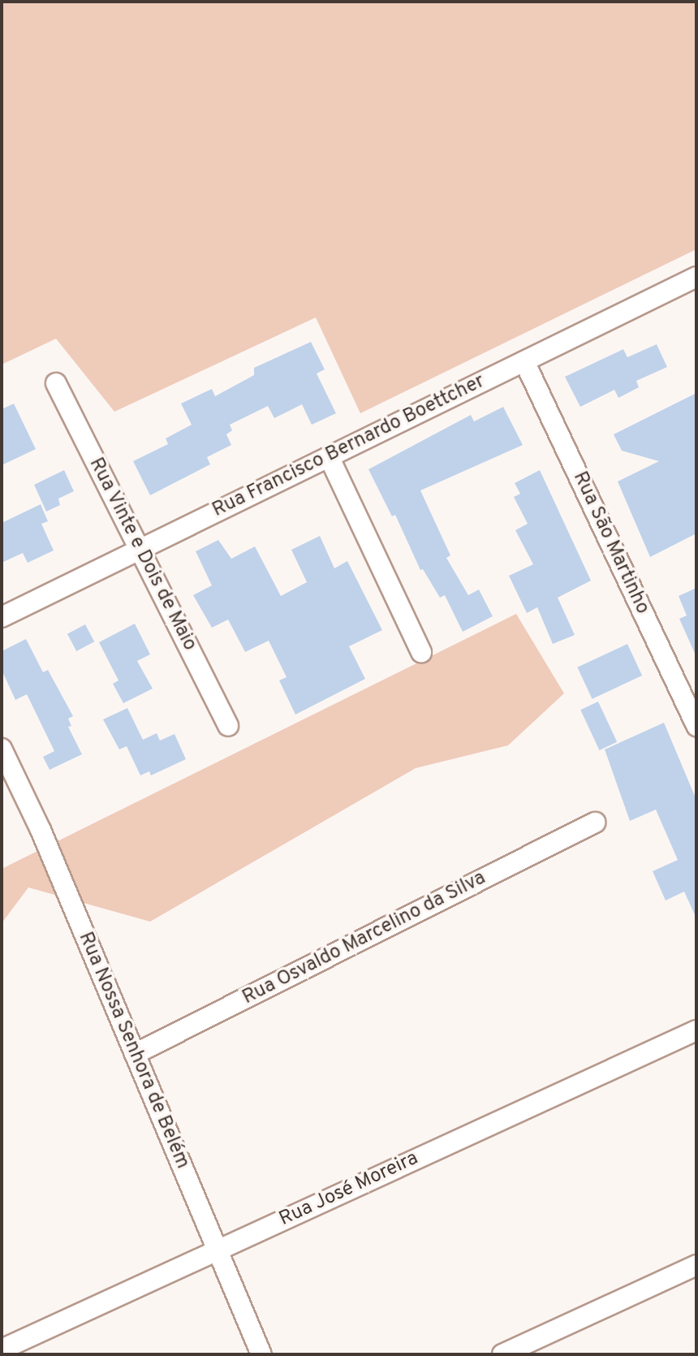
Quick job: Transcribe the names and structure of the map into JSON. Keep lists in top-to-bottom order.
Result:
{
  "streets": {
    "street": [
      "Rua Francisco Bernardo Boettcher",
      "Rua São Martinho",
      "Rua Vinte e Dois de Maio",
      "Rua Osvaldo Marcelino da Silva",
      "Rua Nossa Senhora de Belém",
      "Rua José Moreira"
    ]
  },
  "crossings": [
    ["Rua Francisco Bernardo Boettcher", "Rua São Martinho"],
    ["Rua Francisco Bernardo Boettcher", "Rua Vinte e Dois de Maio"],
    ["Rua Osvaldo Marcelino da Silva", "Rua Nossa Senhora de Belém"],
    ["Rua Nossa Senhora de Belém", "Rua José Moreira"]
  ]
}
